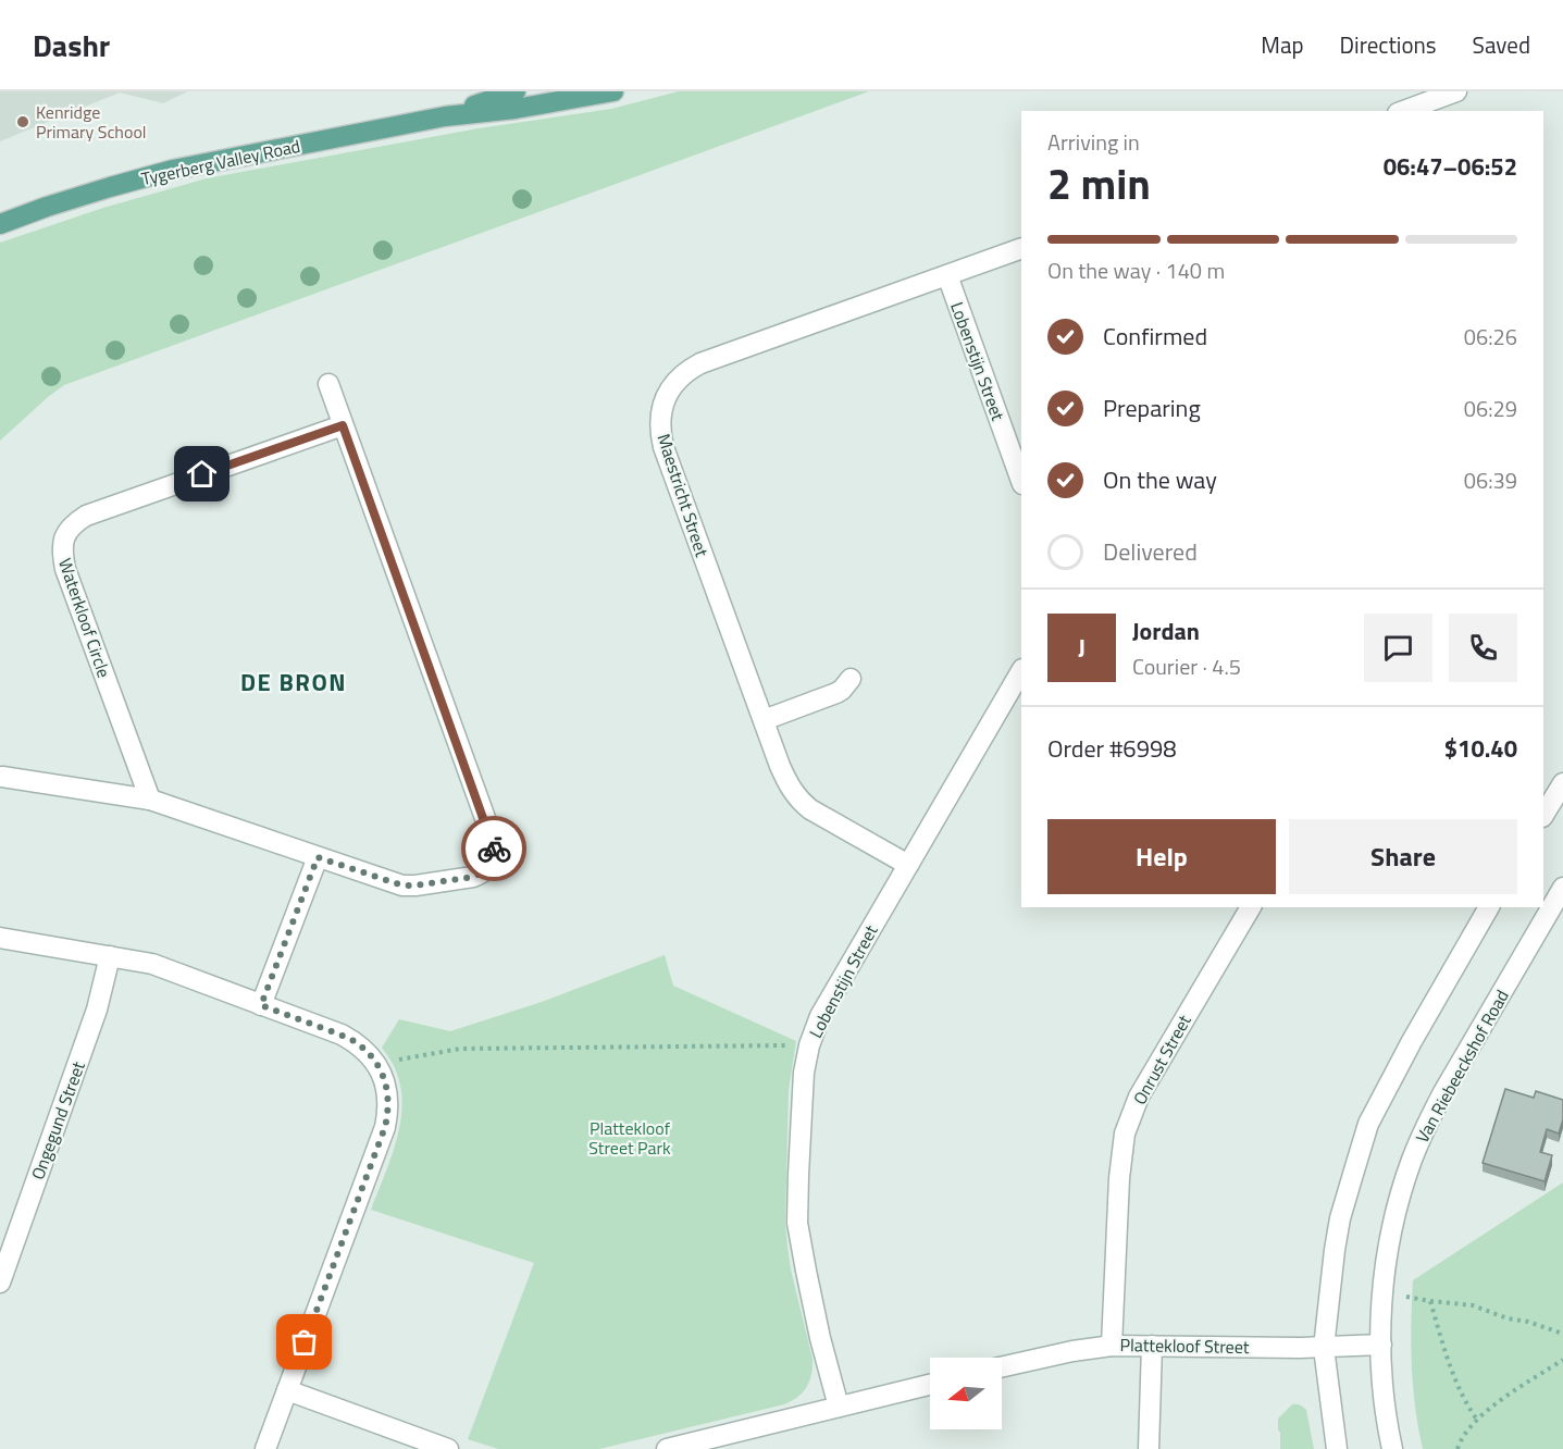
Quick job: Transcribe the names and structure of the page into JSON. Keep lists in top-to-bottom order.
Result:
{
  "streets": {
    "main road": ["Tygerberg Valley Road"],
    "street": [
      "Lobenstijn Street",
      "Maestricht Street",
      "Waterkloof Circle",
      "Onrust Street",
      "Van Riebeeckshof Road",
      "Ongegund Street",
      "Plattekloof Street"
    ]
  },
  "crossings": [
    ["Lobenstijn Street", "Maestricht Street"],
    ["Onrust Street", "Plattekloof Street"],
    ["Van Riebeeckshof Road", "Plattekloof Street"]
  ],
  "districts": ["DE BRON"],
  "parks": ["Plattekloof Street Park"],
  "places": ["Kenridge Primary School"],
  "north": "left",
  "page": {
    "header": "Dashr",
    "nav": ["Map", "Directions", "Saved"],
    "heading": ["2 min", "Arriving in", "06:47–06:52"],
    "panel": [
      "Jordan",
      "Courier · 4.5",
      "Order #6998",
      "$10.40"
    ],
    "bar": "On the way · 140 m",
    "list": [
      ["Confirmed", "06:26"],
      ["Preparing", "06:29"],
      ["On the way", "06:39"],
      "Delivered"
    ],
    "round": "J",
    "buttons": ["Help", "Share"]
  }
}
